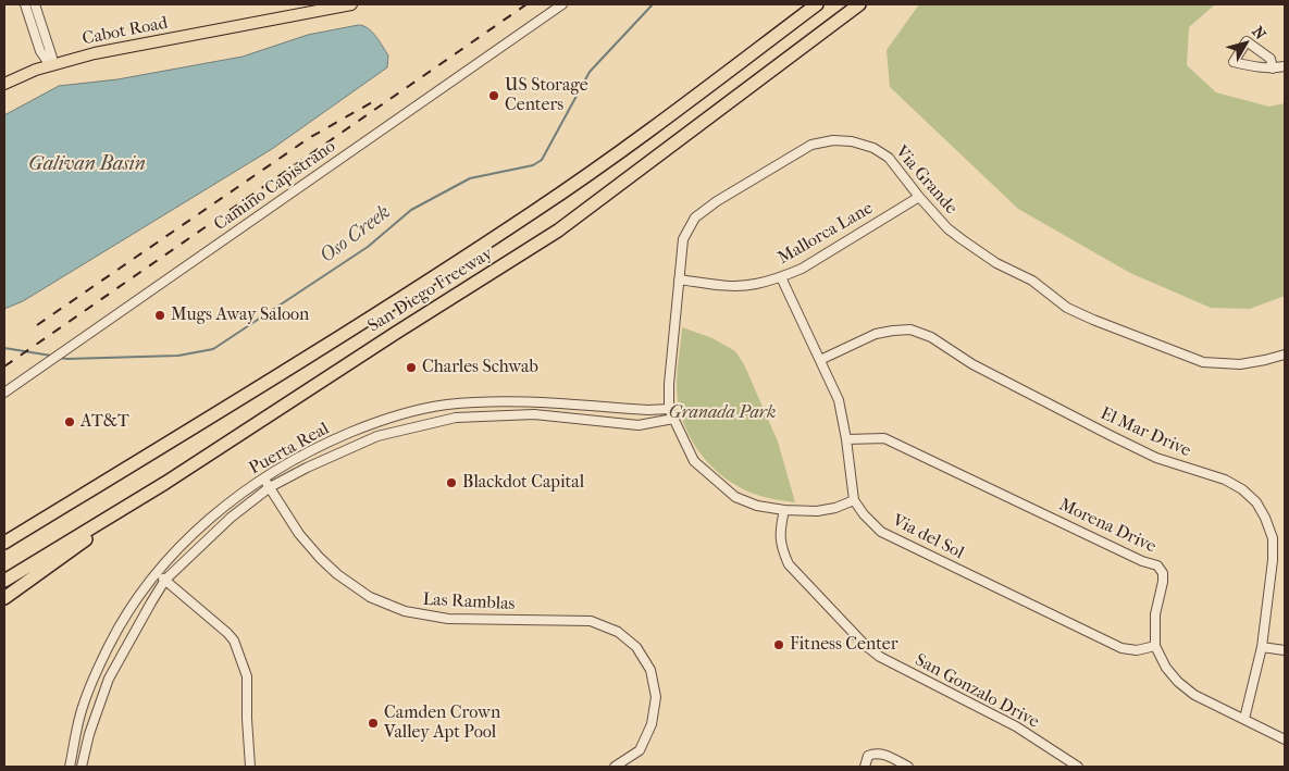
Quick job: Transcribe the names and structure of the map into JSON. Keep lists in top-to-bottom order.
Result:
{
  "streets": {
    "highway": ["San Diego Freeway"],
    "main road": ["Cabot Road"],
    "street": [
      "Via Grande",
      "Camino Capistrano",
      "Mallorca Lane",
      "El Mar Drive",
      "Puerta Real",
      "Morena Drive",
      "Via del Sol",
      "Las Ramblas",
      "San Gonzalo Drive"
    ]
  },
  "crossings": [
    ["Via Grande", "Mallorca Lane"],
    ["Via Grande", "Puerta Real"],
    ["El Mar Drive", "Morena Drive"],
    ["Puerta Real", "Las Ramblas"],
    ["Morena Drive", "Via del Sol"]
  ],
  "water": ["Galivan Basin", "Oso Creek"],
  "parks": ["Granada Park"],
  "places": [
    "US Storage Centers",
    "Mugs Away Saloon",
    "Charles Schwab",
    "AT&T",
    "Blackdot Capital",
    "Fitness Center",
    "Camden Crown Valley Apt Pool"
  ],
  "north": "top right"
}
